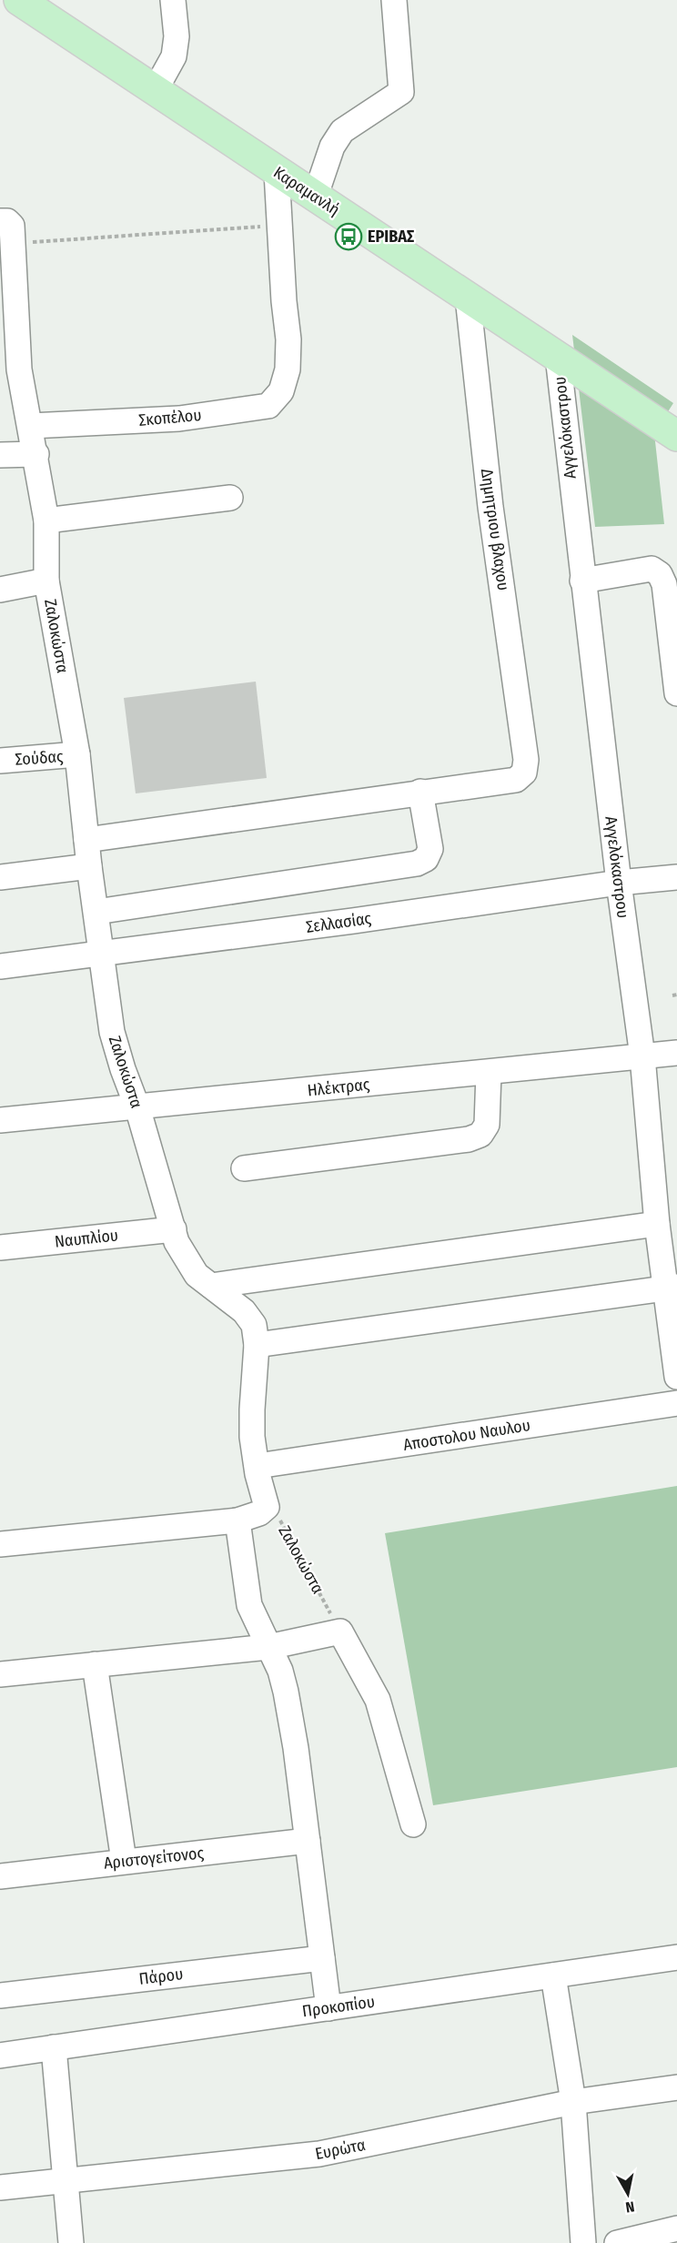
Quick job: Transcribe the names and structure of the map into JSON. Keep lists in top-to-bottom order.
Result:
{
  "streets": {
    "main road": ["Καραμανλή"],
    "street": [
      "Σκοπέλου",
      "Αγγελόκαστρου",
      "Δημητριου βλαχου",
      "Ζαλοκώστα",
      "Σούδας",
      "Σελλασίας",
      "Ηλέκτρας",
      "Ναυπλίου",
      "Αποστολου Ναυλου",
      "Αριστογείτονος",
      "Πάρου",
      "Προκοπίου",
      "Ευρώτα"
    ]
  },
  "crossings": [
    ["Καραμανλή", "Σκοπέλου"],
    ["Καραμανλή", "Αγγελόκαστρου"],
    ["Καραμανλή", "Δημητριου βλαχου"],
    ["Σκοπέλου", "Ζαλοκώστα"],
    ["Αγγελόκαστρου", "Σελλασίας"],
    ["Αγγελόκαστρου", "Ηλέκτρας"],
    ["Ζαλοκώστα", "Σούδας"],
    ["Ζαλοκώστα", "Σελλασίας"],
    ["Ζαλοκώστα", "Ηλέκτρας"],
    ["Ζαλοκώστα", "Ναυπλίου"],
    ["Ζαλοκώστα", "Αποστολου Ναυλου"]
  ],
  "places": {
    "bus stop": ["ΕΡΙΒΑΣ"]
  },
  "north": "bottom"
}
